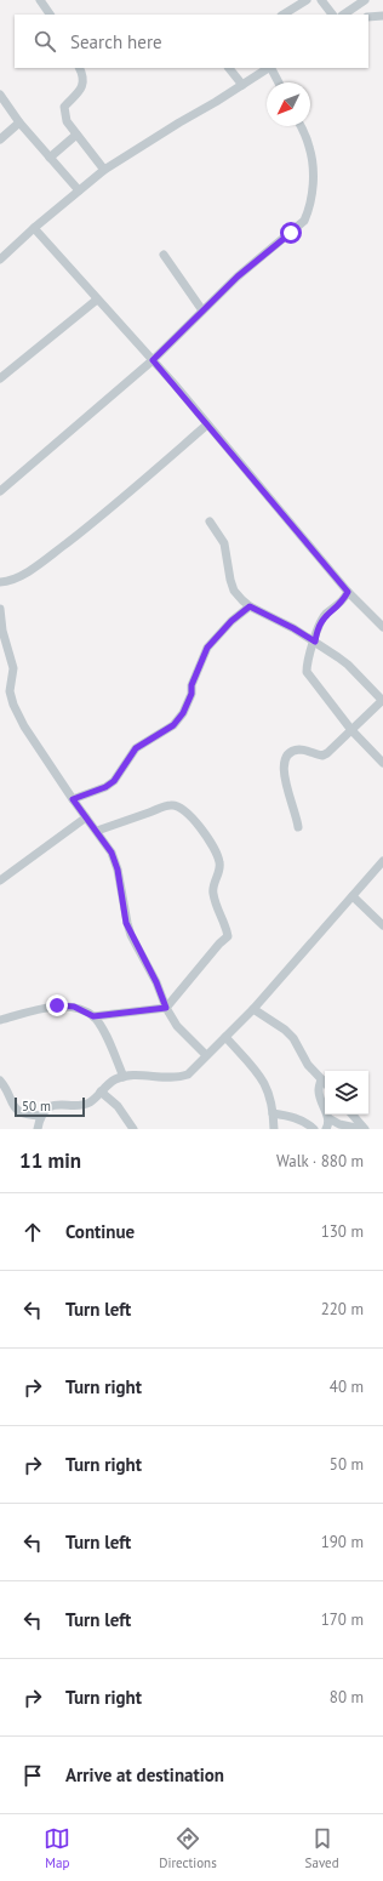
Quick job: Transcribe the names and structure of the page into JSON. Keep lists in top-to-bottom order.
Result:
{
  "scale_bar": "50 m",
  "north": "bottom left",
  "page": {
    "search": "Search here",
    "scale": "50 m",
    "heading": ["11 min", "Walk · 880 m"],
    "list": [
      ["Continue", "130 m"],
      ["Turn left", "220 m"],
      ["Turn right", "40 m"],
      ["Turn right", "50 m"],
      ["Turn left", "190 m"],
      ["Turn left", "170 m"],
      ["Turn right", "80 m"],
      "Arrive at destination"
    ],
    "nav": ["Map", "Directions", "Saved"]
  }
}
